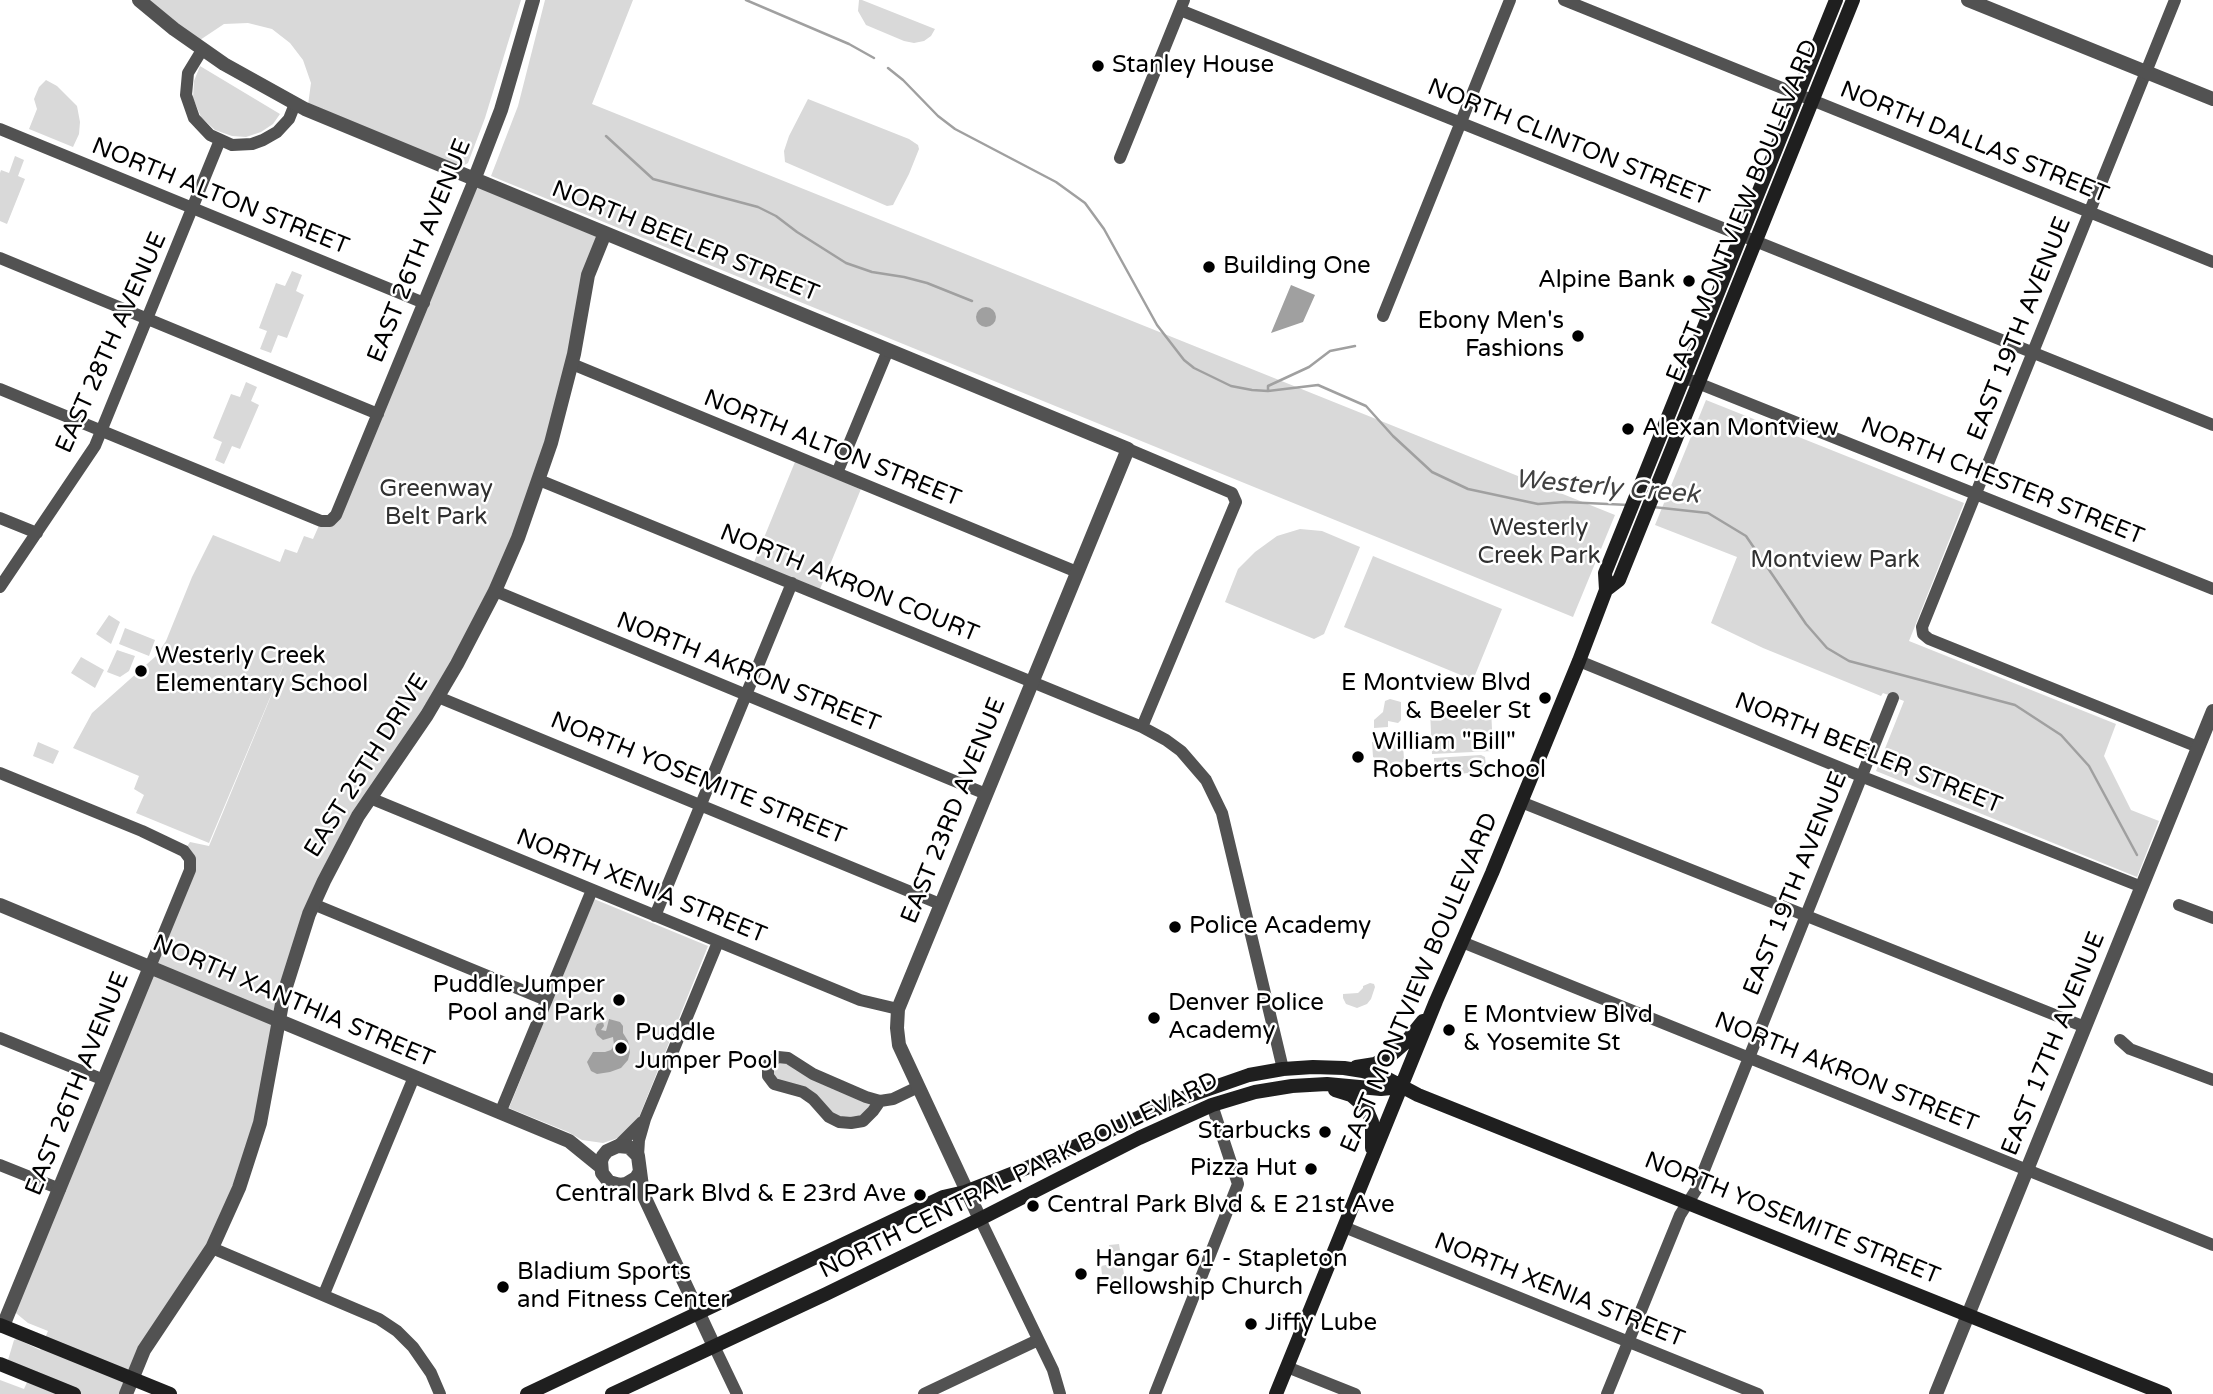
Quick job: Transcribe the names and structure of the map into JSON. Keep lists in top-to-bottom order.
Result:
{
  "streets": {
    "main road": ["EAST MONTVIEW BOULEVARD", "NORTH YOSEMITE STREET", "NORTH CENTRAL PARK BOULEVARD"],
    "street": [
      "NORTH CLINTON STREET",
      "NORTH DALLAS STREET",
      "NORTH ALTON STREET",
      "NORTH BEELER STREET",
      "EAST 26TH AVENUE",
      "EAST 19TH AVENUE",
      "EAST 28TH AVENUE",
      "NORTH CHESTER STREET",
      "NORTH AKRON COURT",
      "NORTH AKRON STREET",
      "EAST 25TH DRIVE",
      "EAST 23RD AVENUE",
      "NORTH XENIA STREET",
      "NORTH XANTHIA STREET",
      "EAST 17TH AVENUE"
    ]
  },
  "crossings": [
    ["NORTH CLINTON STREET", "EAST MONTVIEW BOULEVARD"],
    ["NORTH CLINTON STREET", "EAST 19TH AVENUE"],
    ["NORTH DALLAS STREET", "EAST MONTVIEW BOULEVARD"],
    ["NORTH DALLAS STREET", "EAST 19TH AVENUE"],
    ["NORTH ALTON STREET", "EAST 26TH AVENUE"],
    ["NORTH ALTON STREET", "EAST 28TH AVENUE"],
    ["NORTH ALTON STREET", "EAST 25TH DRIVE"],
    ["NORTH ALTON STREET", "EAST 23RD AVENUE"],
    ["EAST MONTVIEW BOULEVARD", "NORTH BEELER STREET"],
    ["EAST MONTVIEW BOULEVARD", "NORTH CHESTER STREET"],
    ["EAST MONTVIEW BOULEVARD", "NORTH AKRON STREET"],
    ["EAST MONTVIEW BOULEVARD", "NORTH YOSEMITE STREET"],
    ["EAST MONTVIEW BOULEVARD", "NORTH XENIA STREET"],
    ["EAST MONTVIEW BOULEVARD", "NORTH CENTRAL PARK BOULEVARD"],
    ["NORTH BEELER STREET", "EAST 26TH AVENUE"],
    ["NORTH BEELER STREET", "EAST 19TH AVENUE"],
    ["NORTH BEELER STREET", "NORTH AKRON COURT"],
    ["NORTH BEELER STREET", "EAST 25TH DRIVE"],
    ["NORTH BEELER STREET", "EAST 23RD AVENUE"],
    ["NORTH BEELER STREET", "EAST 17TH AVENUE"],
    ["EAST 26TH AVENUE", "EAST 28TH AVENUE"],
    ["EAST 26TH AVENUE", "NORTH XANTHIA STREET"],
    ["EAST 19TH AVENUE", "NORTH CHESTER STREET"],
    ["EAST 19TH AVENUE", "NORTH AKRON STREET"],
    ["EAST 19TH AVENUE", "NORTH YOSEMITE STREET"],
    ["EAST 19TH AVENUE", "NORTH XENIA STREET"],
    ["EAST 19TH AVENUE", "EAST 17TH AVENUE"],
    ["NORTH AKRON COURT", "EAST 25TH DRIVE"],
    ["NORTH AKRON COURT", "EAST 23RD AVENUE"],
    ["NORTH AKRON COURT", "NORTH CENTRAL PARK BOULEVARD"],
    ["NORTH AKRON STREET", "EAST 25TH DRIVE"],
    ["NORTH AKRON STREET", "EAST 23RD AVENUE"],
    ["NORTH AKRON STREET", "EAST 17TH AVENUE"],
    ["EAST 25TH DRIVE", "NORTH YOSEMITE STREET"],
    ["EAST 25TH DRIVE", "NORTH XENIA STREET"],
    ["EAST 25TH DRIVE", "NORTH XANTHIA STREET"],
    ["NORTH YOSEMITE STREET", "EAST 23RD AVENUE"],
    ["NORTH YOSEMITE STREET", "EAST 17TH AVENUE"],
    ["NORTH YOSEMITE STREET", "NORTH CENTRAL PARK BOULEVARD"],
    ["EAST 23RD AVENUE", "NORTH XENIA STREET"],
    ["EAST 23RD AVENUE", "NORTH CENTRAL PARK BOULEVARD"]
  ],
  "water": ["Westerly Creek"],
  "parks": ["Greenway Belt Park", "Westerly Creek Park", "Montview Park"],
  "places": [
    "Stanley House",
    "Building One",
    "Alpine Bank",
    "Ebony Men's Fashions",
    "Alexan Montview",
    "Westerly Creek Elementary School",
    "E Montview Blvd & Beeler St",
    "William \"Bill\" Roberts School",
    "Police Academy",
    "Puddle Jumper Pool and Park",
    "Denver Police Academy",
    "E Montview Blvd & Yosemite St",
    "Puddle Jumper Pool",
    "Starbucks",
    "Pizza Hut",
    "Central Park Blvd & E 23rd Ave",
    "Central Park Blvd & E 21st Ave",
    "Hangar 61 - Stapleton Fellowship Church",
    "Bladium Sports and Fitness Center",
    "Jiffy Lube"
  ]
}
